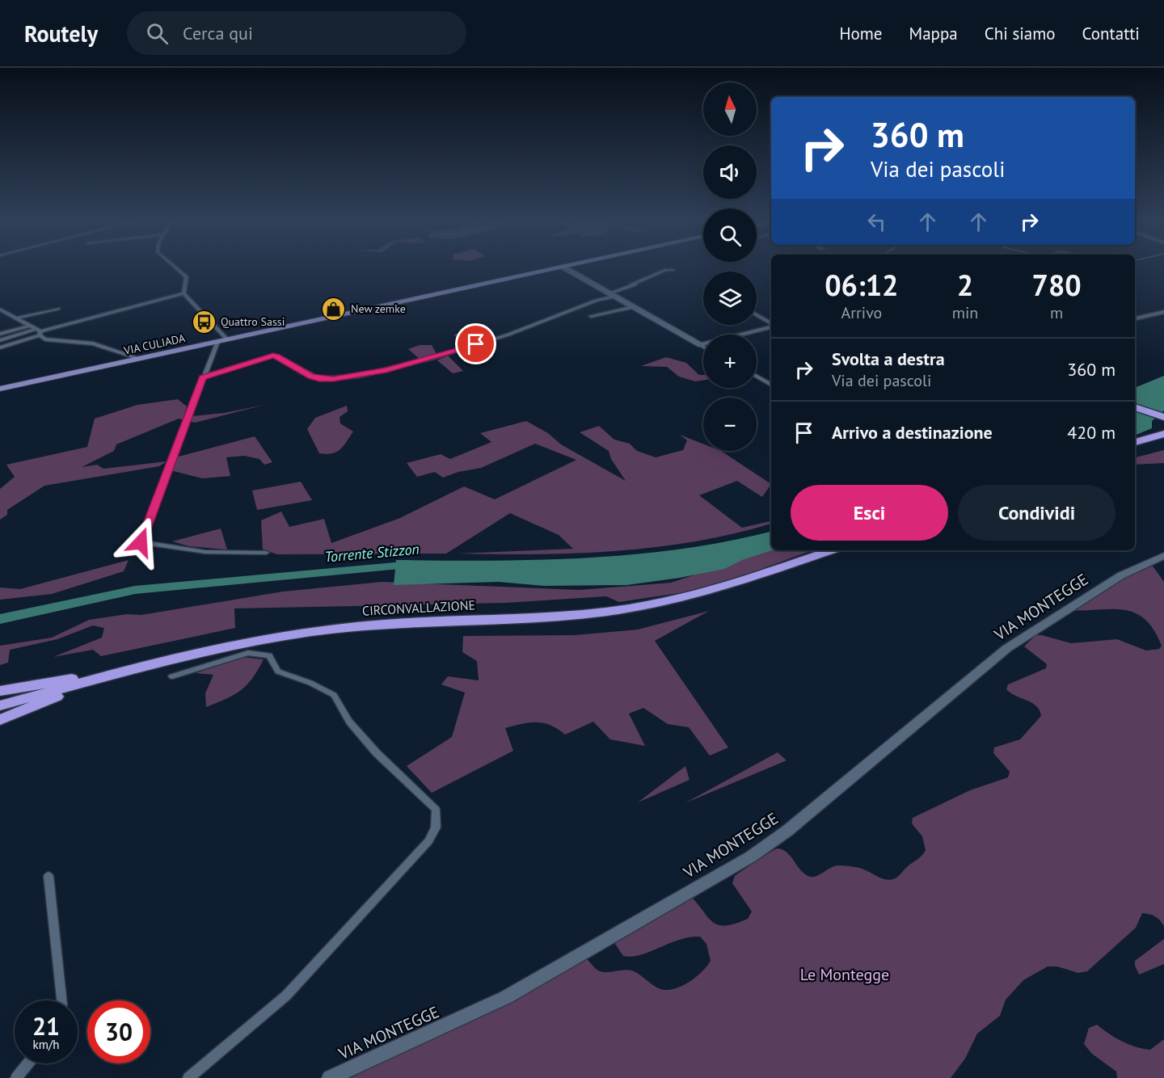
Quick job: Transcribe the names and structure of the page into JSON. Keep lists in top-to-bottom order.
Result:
{
  "streets": {
    "highway": ["CIRCONVALLAZIONE"],
    "main road": ["VIA CULIADA"],
    "street": ["VIA MONTEGGE"]
  },
  "water": ["Torrente Stizzon"],
  "parks": ["Le Montegge"],
  "places": {
    "shop": ["New zemke"],
    "bus stop": ["Quattro Sassi"]
  },
  "north": "top",
  "page": {
    "header": "Routely",
    "search": "Cerca qui",
    "nav": [
      "Home",
      "Mappa",
      "Chi siamo",
      "Contatti"
    ],
    "map_buttons": ["+", "−"],
    "turn": ["360 m", "Via dei pascoli"],
    "eta": [
      "06:12",
      "Arrivo",
      "2",
      "min",
      "780",
      "m"
    ],
    "list": [
      {
        "name": "Svolta a destra",
        "note": "Via dei pascoli",
        "value": "360 m"
      },
      {
        "name": "Arrivo a destinazione",
        "value": "420 m"
      }
    ],
    "buttons": ["Esci", "Condividi"],
    "speed": "21 km/h",
    "limit": "30"
  }
}
